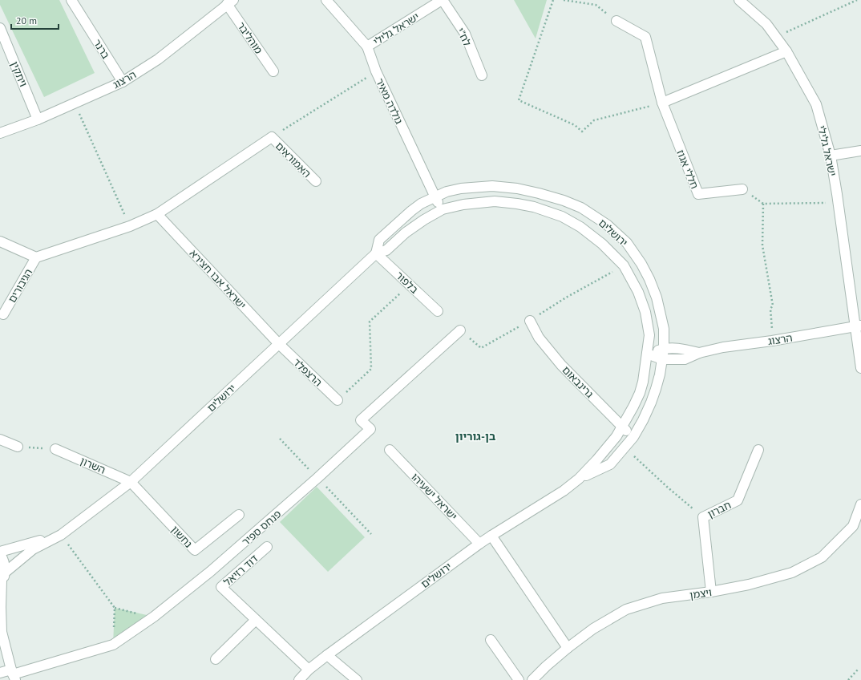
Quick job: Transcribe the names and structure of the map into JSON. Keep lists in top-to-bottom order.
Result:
{
  "streets": {
    "street": [
      "ישראל גלילי",
      "לח\"י",
      "מוהליבר",
      "ברנר",
      "ויתקין",
      "הרצוג",
      "גולדה מאיר",
      "האמוראים",
      "חללי אגוז",
      "ירושלים",
      "ישראל אבו חצירא",
      "בלפור",
      "הגיבורים",
      "הרצפלד",
      "גרינבאום",
      "השרון",
      "ישראל ישעיהו",
      "חברון",
      "פנחס ספיר",
      "נחשון",
      "דוד רזיאל",
      "ויצמן"
    ]
  },
  "crossings": [
    ["ישראל גלילי", "לח\"י"],
    ["ישראל גלילי", "הרצוג"],
    ["ישראל גלילי", "גולדה מאיר"],
    ["מוהליבר", "הרצוג"],
    ["ברנר", "הרצוג"],
    ["ויתקין", "הרצוג"],
    ["הרצוג", "ירושלים"],
    ["גולדה מאיר", "ירושלים"],
    ["ירושלים", "ישראל אבו חצירא"],
    ["ירושלים", "בלפור"],
    ["ירושלים", "הרצפלד"],
    ["ירושלים", "גרינבאום"],
    ["ירושלים", "השרון"],
    ["ירושלים", "ישראל ישעיהו"],
    ["ירושלים", "נחשון"],
    ["ירושלים", "דוד רזיאל"],
    ["ישראל אבו חצירא", "הרצפלד"],
    ["השרון", "נחשון"],
    ["חברון", "ויצמן"]
  ],
  "districts": ["בן-גוריון"],
  "scale_bar": "20 m"
}
